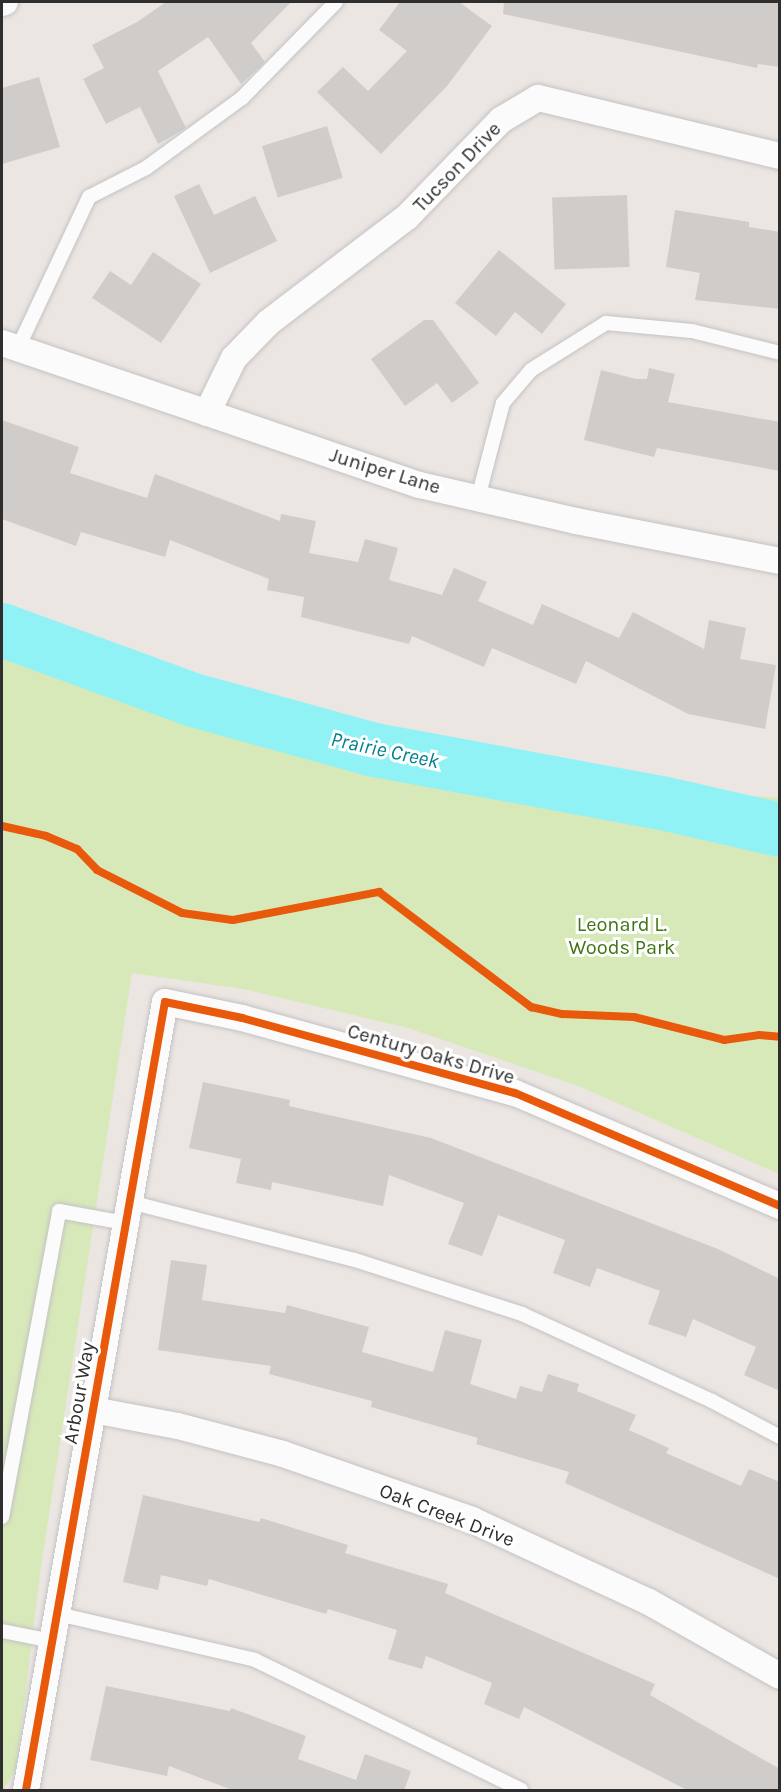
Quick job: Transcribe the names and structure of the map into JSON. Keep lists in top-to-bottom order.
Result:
{
  "streets": {
    "street": [
      "Tucson Drive",
      "Juniper Lane",
      "Century Oaks Drive",
      "Arbour Way",
      "Oak Creek Drive"
    ]
  },
  "crossings": [
    ["Tucson Drive", "Juniper Lane"],
    ["Century Oaks Drive", "Arbour Way"],
    ["Arbour Way", "Oak Creek Drive"]
  ],
  "water": ["Prairie Creek"],
  "parks": ["Leonard L. Woods Park"]
}
